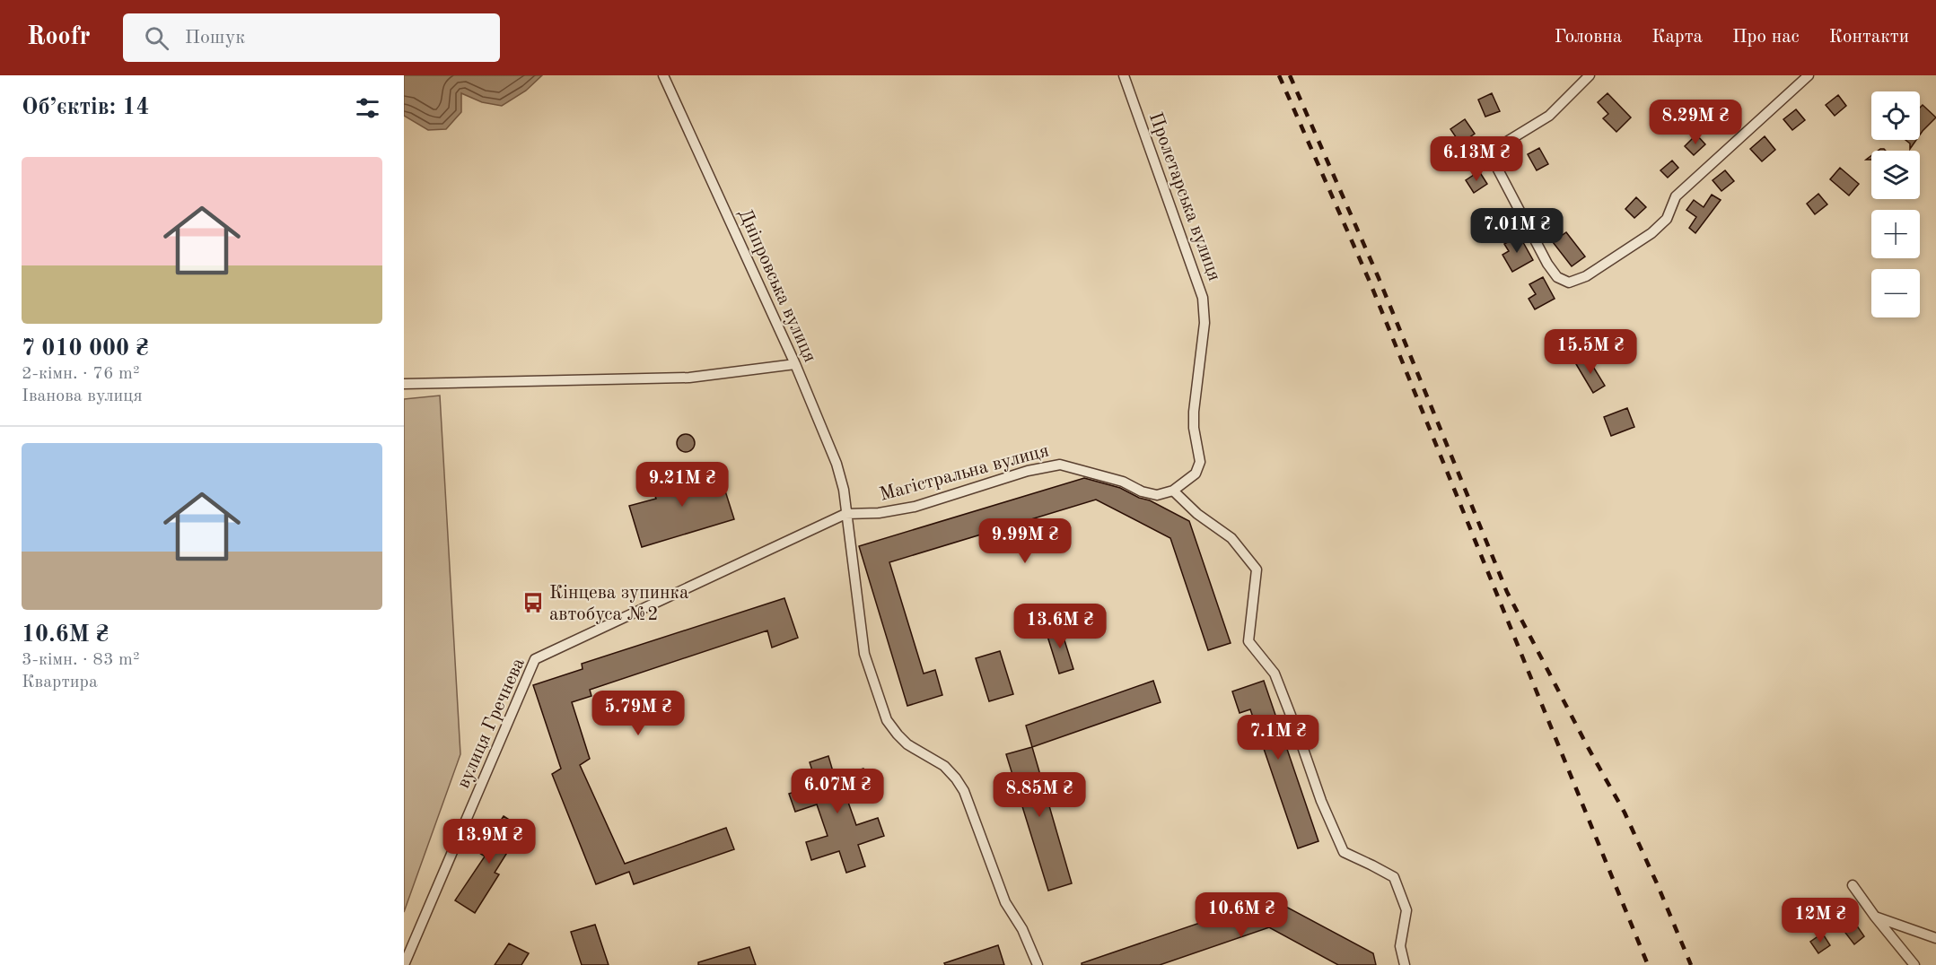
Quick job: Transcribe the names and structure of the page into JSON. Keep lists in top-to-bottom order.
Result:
{
  "streets": {
    "street": [
      "Пролетарська вулиця",
      "Дніпровська вулиця",
      "Магістральна вулиця",
      "вулиця Гречнева"
    ]
  },
  "crossings": [
    ["Пролетарська вулиця", "Магістральна вулиця"],
    ["Дніпровська вулиця", "Магістральна вулиця"],
    ["Дніпровська вулиця", "вулиця Гречнева"],
    ["Магістральна вулиця", "вулиця Гречнева"]
  ],
  "places": {
    "bus stop": ["Кінцева зупинка автобуса №2"]
  },
  "page": {
    "header": "Roofr",
    "search": "Пошук",
    "nav": [
      "Головна",
      "Карта",
      "Про нас",
      "Контакти"
    ],
    "heading": "Об’єктів: 14",
    "map_buttons": ["+", "−"],
    "price": [
      "8.29M ₴",
      "6.13M ₴",
      "7.01M ₴",
      "15.5M ₴",
      "9.21M ₴",
      "9.99M ₴",
      "13.6M ₴",
      "5.79M ₴",
      "7.1M ₴",
      "6.07M ₴",
      "8.85M ₴",
      "13.9M ₴",
      "10.6M ₴",
      "12M ₴"
    ],
    "list": [
      {
        "name": "7 010 000 ₴",
        "note": "2-кімн. · 76 m² · Іванова вулиця"
      },
      {
        "name": "10.6M ₴",
        "note": "3-кімн. · 83 m² · Квартира"
      }
    ]
  }
}
